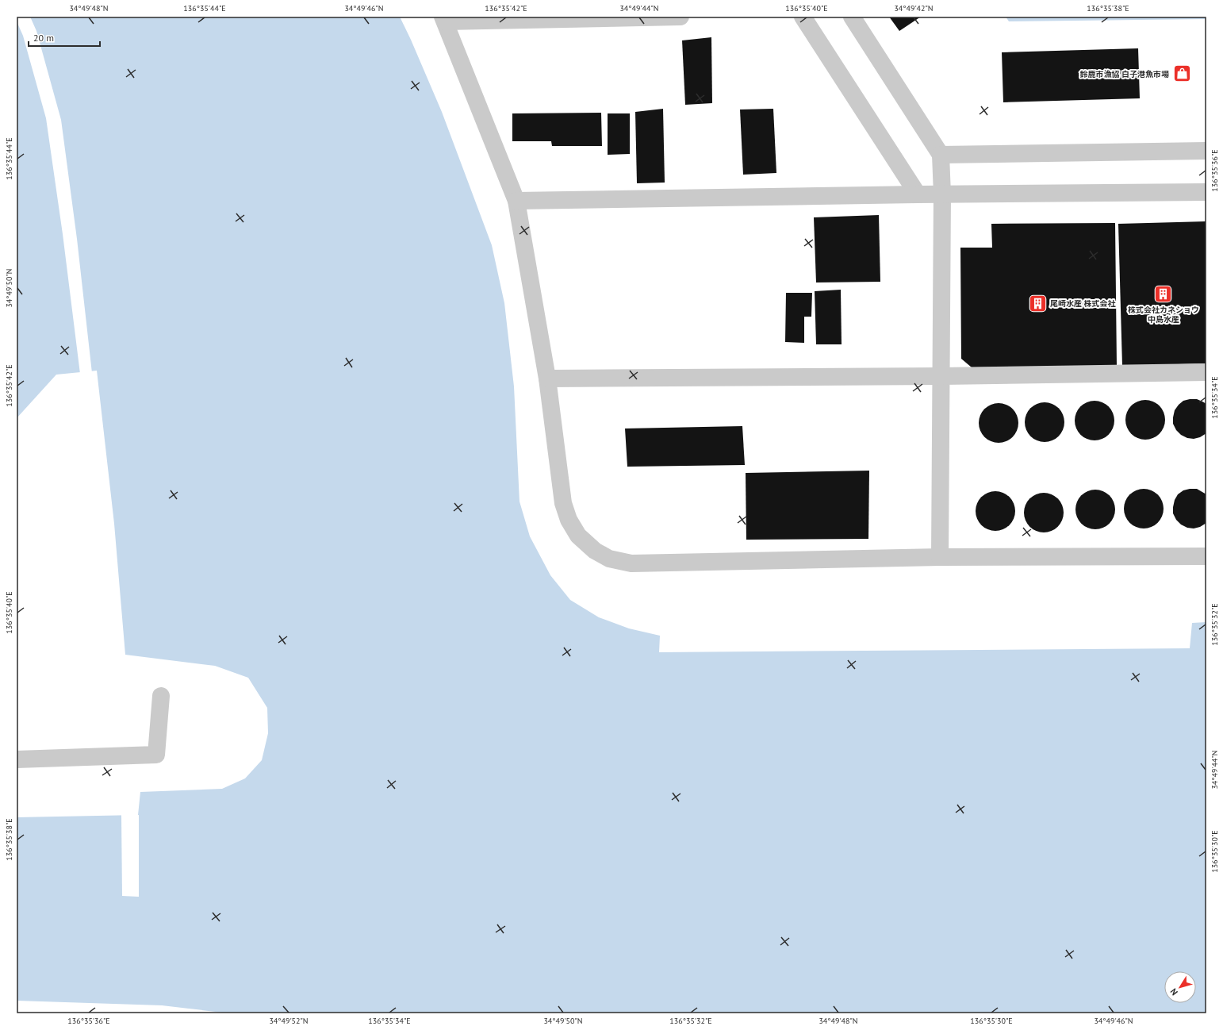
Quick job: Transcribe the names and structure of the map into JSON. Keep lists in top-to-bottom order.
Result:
{
  "places": {
    "shop": ["鈴鹿市漁協 白子港魚市場"],
    "building": ["株式会社カネショウ 中島水産", "尾崎水産 株式会社"]
  },
  "scale_bar": "20 m",
  "north": "bottom left",
  "coordinates": [
    "34°49'48\"N",
    "136°35'44\"E",
    "34°49'46\"N",
    "136°35'42\"E",
    "34°49'44\"N",
    "136°35'40\"E",
    "34°49'42\"N",
    "136°35'38\"E",
    "136°35'36\"E",
    "34°49'50\"N",
    "136°35'34\"E",
    "136°35'32\"E",
    "136°35'30\"E",
    "34°49'52\"N"
  ]
}
